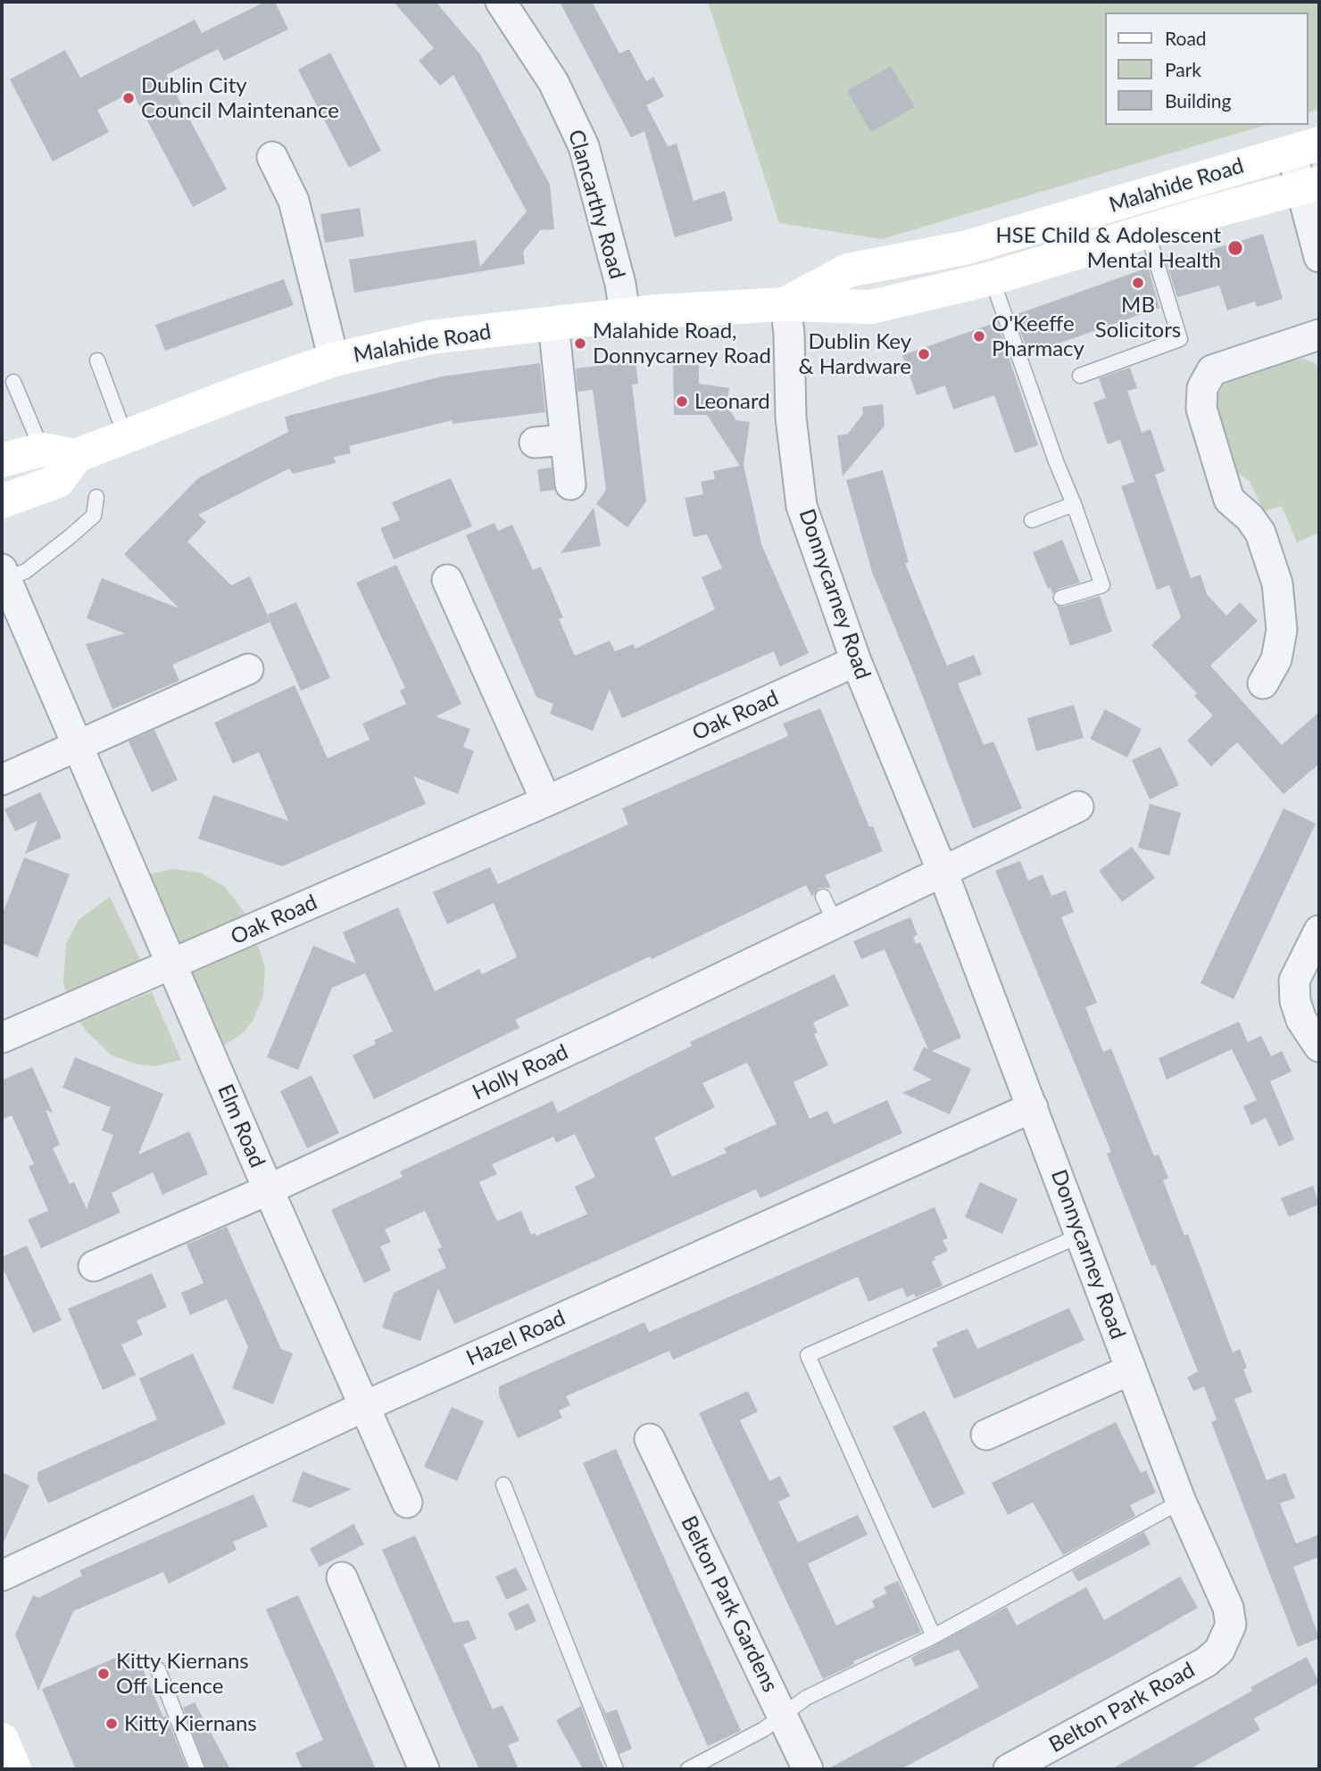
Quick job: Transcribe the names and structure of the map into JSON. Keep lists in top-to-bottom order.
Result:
{
  "streets": {
    "main road": ["Malahide Road"],
    "street": [
      "Clancarthy Road",
      "Donnycarney Road",
      "Oak Road",
      "Holly Road",
      "Elm Road",
      "Hazel Road",
      "Belton Park Gardens",
      "Belton Park Road"
    ]
  },
  "crossings": [
    ["Malahide Road", "Clancarthy Road"],
    ["Malahide Road", "Donnycarney Road"],
    ["Donnycarney Road", "Oak Road"],
    ["Donnycarney Road", "Holly Road"],
    ["Donnycarney Road", "Hazel Road"],
    ["Donnycarney Road", "Belton Park Road"],
    ["Oak Road", "Elm Road"],
    ["Holly Road", "Elm Road"],
    ["Elm Road", "Hazel Road"]
  ],
  "places": [
    "Dublin City Council Maintenance",
    "HSE Child & Adolescent Mental Health",
    "MB Solicitors",
    "O'Keeffe Pharmacy",
    "Malahide Road, Donnycarney Road",
    "Dublin Key & Hardware",
    "Leonard",
    "Kitty Kiernans Off Licence",
    "Kitty Kiernans"
  ],
  "legend": ["Road", "Park", "Building"]
}
